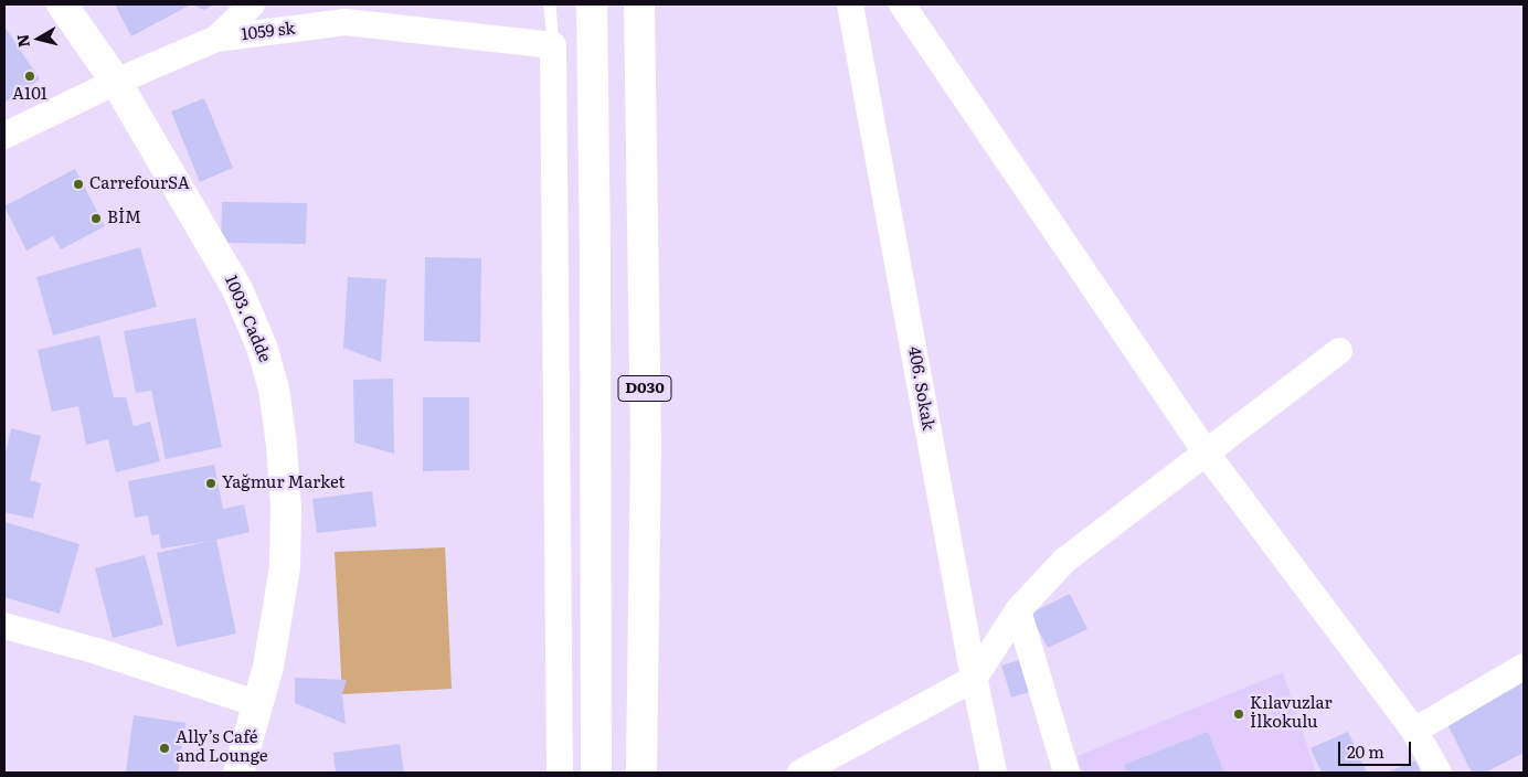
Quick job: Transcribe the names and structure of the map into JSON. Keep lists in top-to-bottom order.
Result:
{
  "streets": {
    "main road": ["1003. Cadde", "D030"],
    "street": ["1059 sk", "406. Sokak"]
  },
  "crossings": [
    ["1059 sk", "1003. Cadde"]
  ],
  "places": [
    "A101",
    "CarrefourSA",
    "BİM",
    "Yağmur Market",
    "Kılavuzlar İlkokulu",
    "Ally’s Café and Lounge"
  ],
  "scale_bar": "20 m",
  "north": "left"
}
